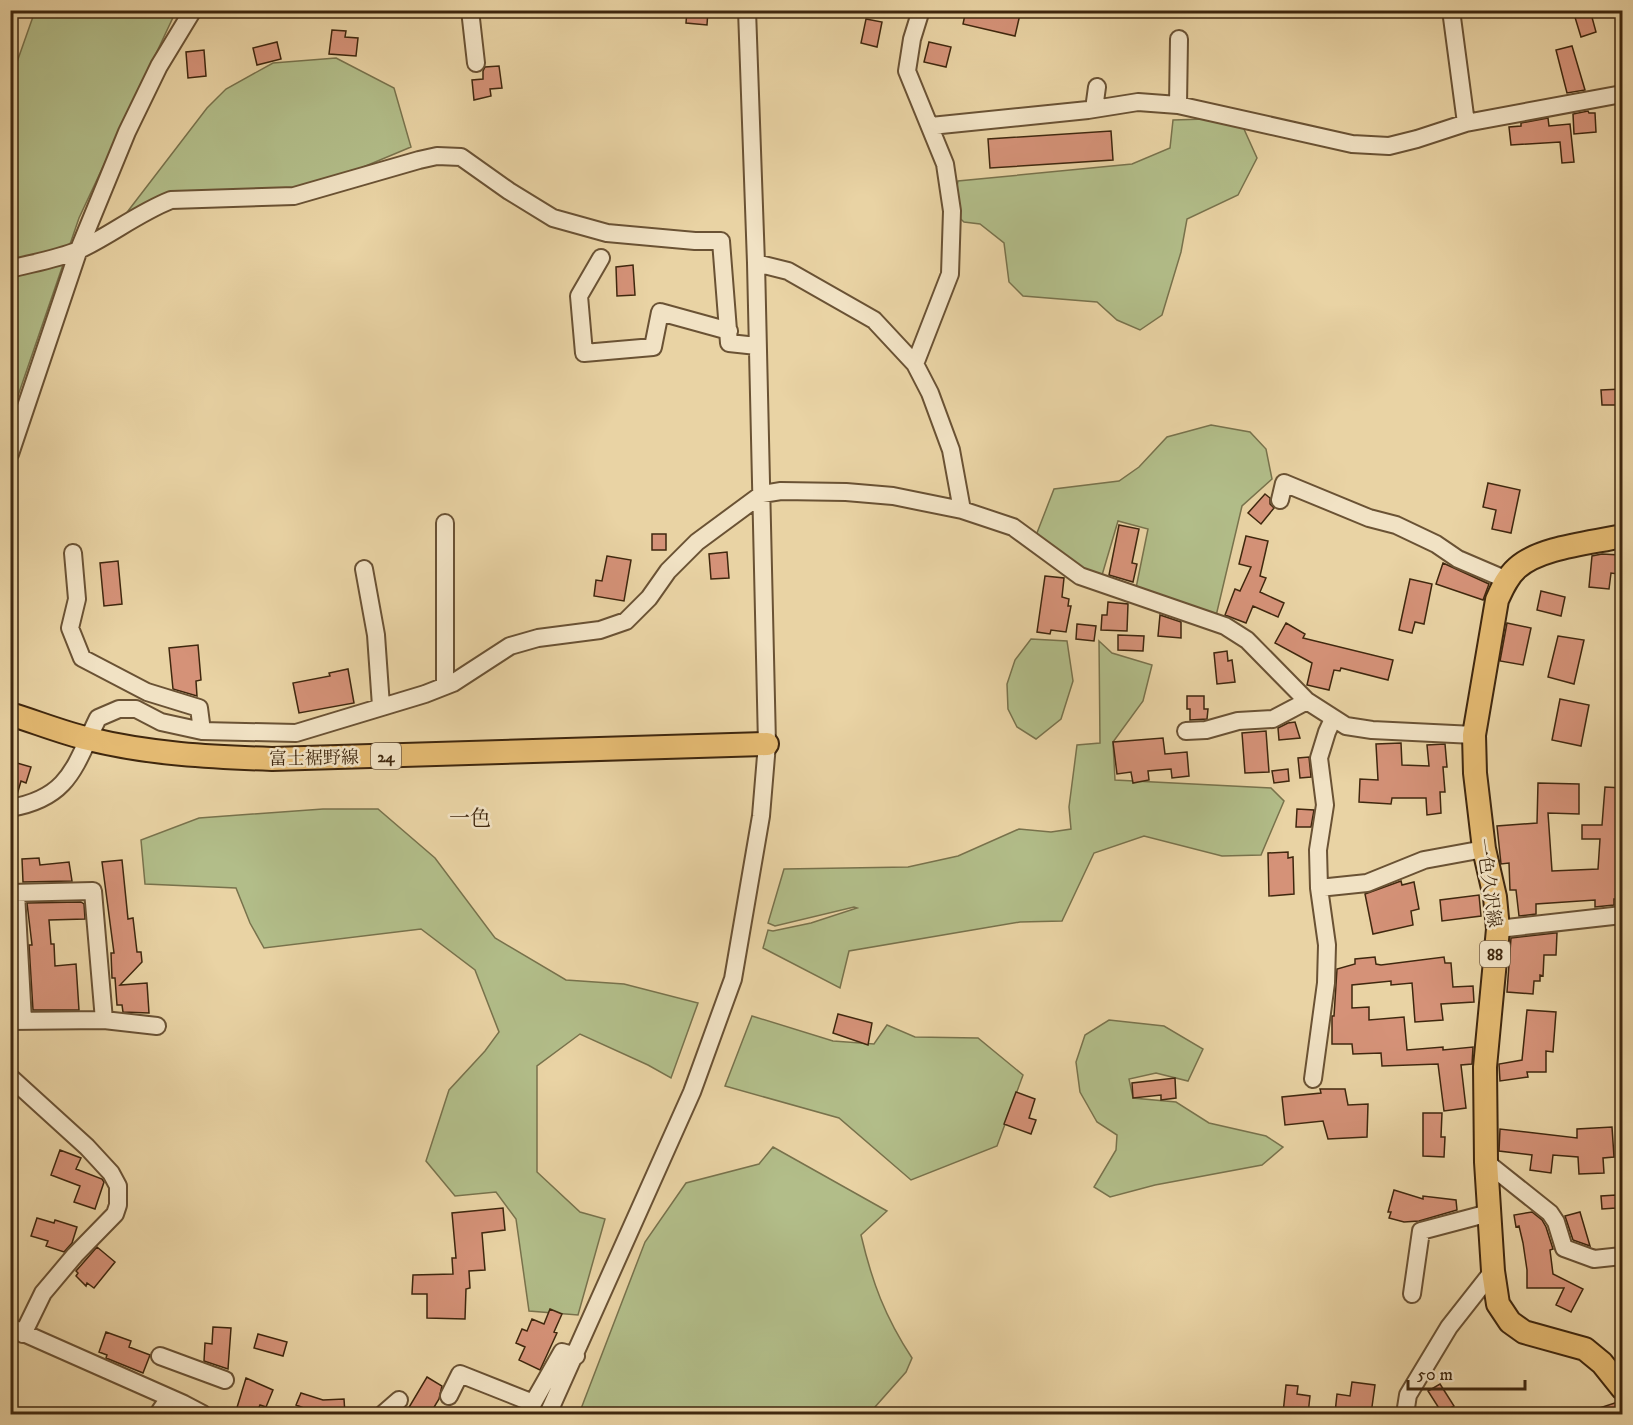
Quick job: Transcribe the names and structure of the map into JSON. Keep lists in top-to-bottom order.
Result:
{
  "streets": {
    "main road": [
      "24",
      "富士裾野線",
      "一色久沢線",
      "88"
    ]
  },
  "districts": ["一色"],
  "scale_bar": "50 m"
}
